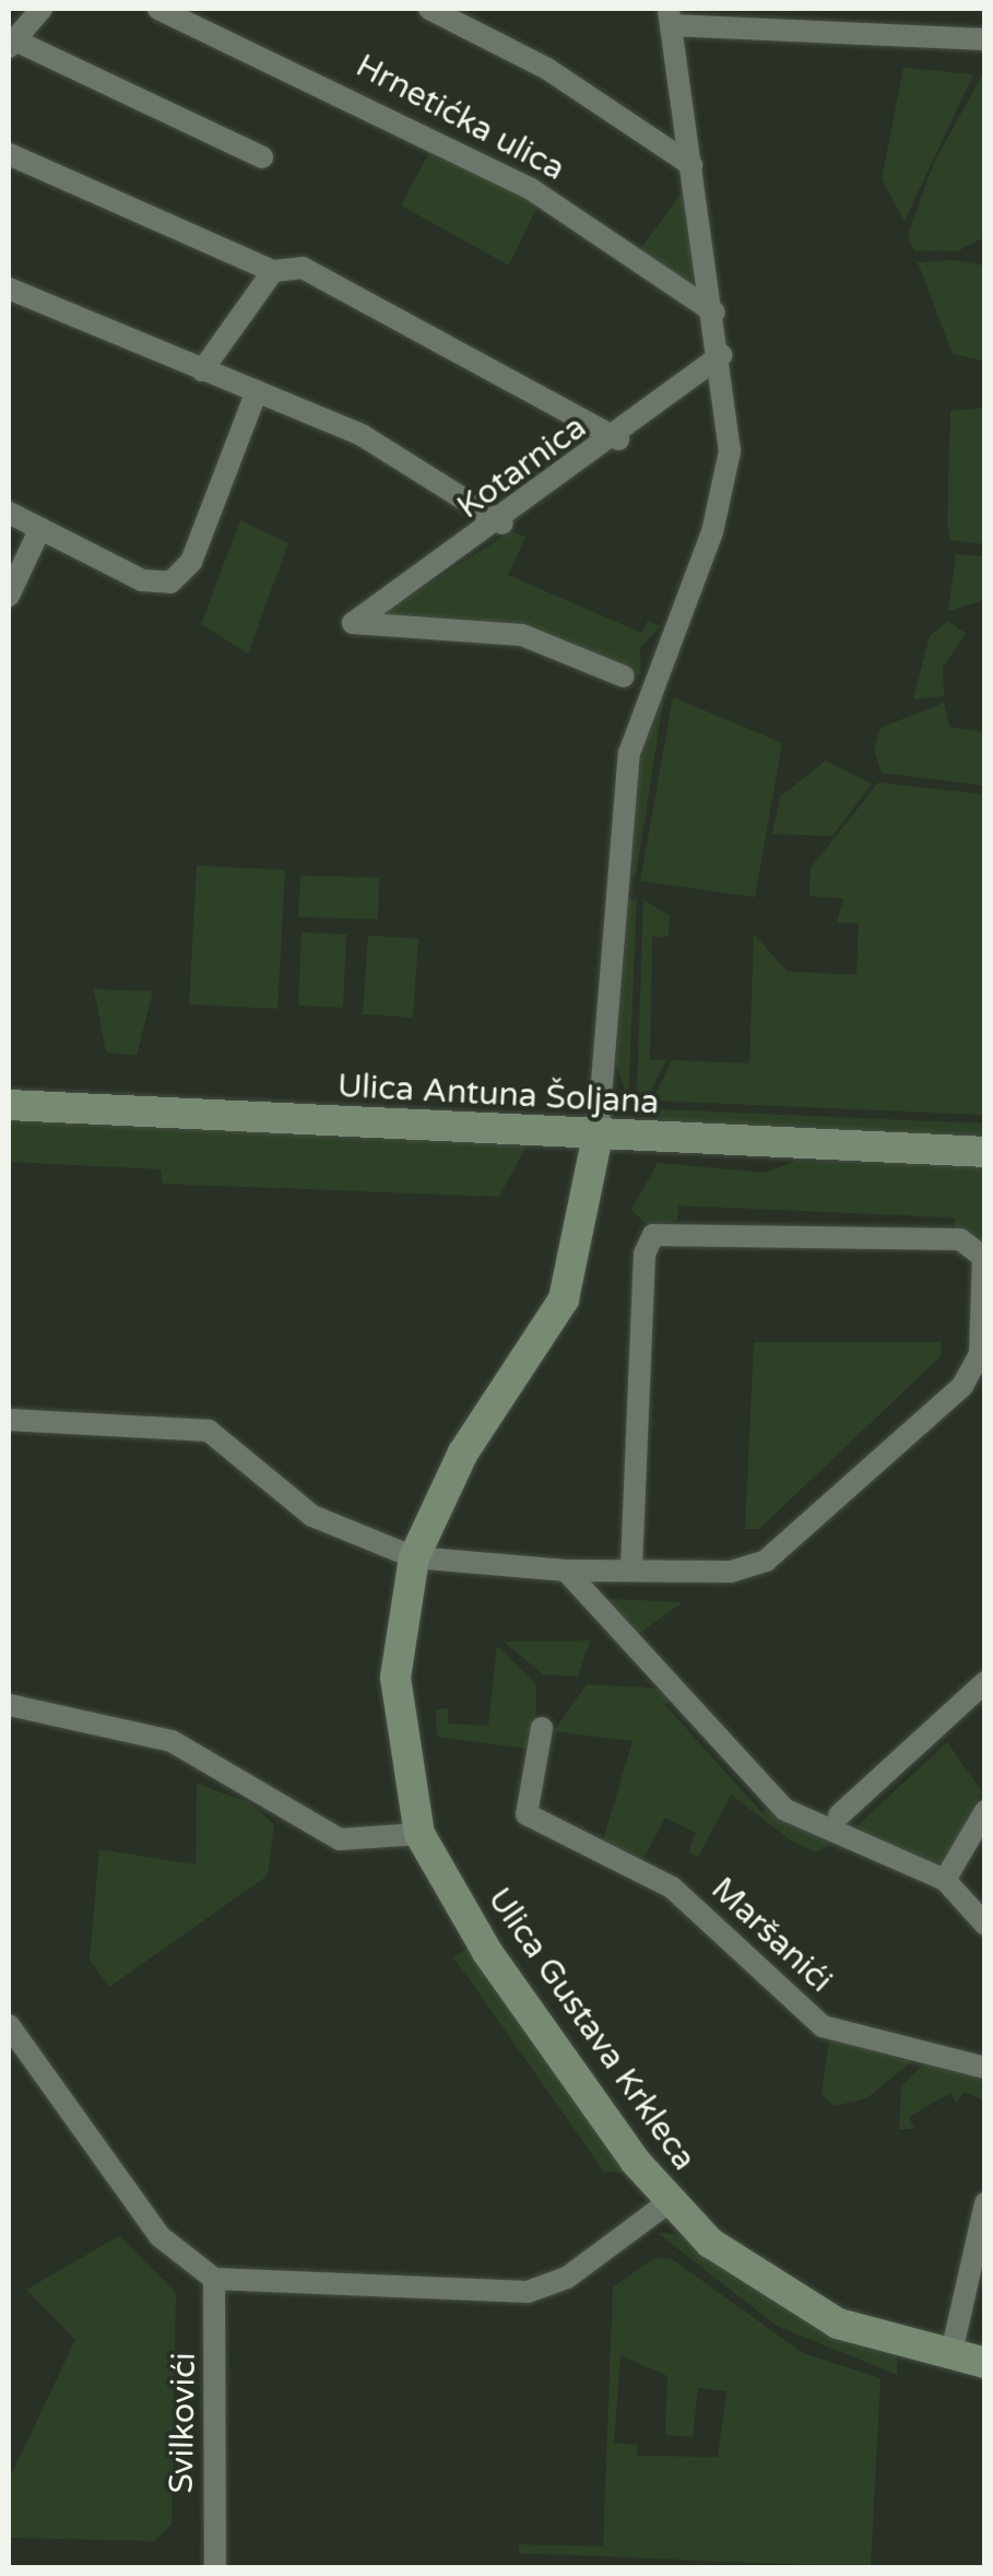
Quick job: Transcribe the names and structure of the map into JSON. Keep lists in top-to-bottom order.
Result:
{
  "streets": {
    "street": [
      "Hrnetićka ulica",
      "Kotarnica",
      "Ulica Antuna Šoljana",
      "Maršanići",
      "Ulica Gustava Krkleca",
      "Svilkovići"
    ]
  },
  "crossings": [
    ["Ulica Antuna Šoljana", "Ulica Gustava Krkleca"]
  ]
}
